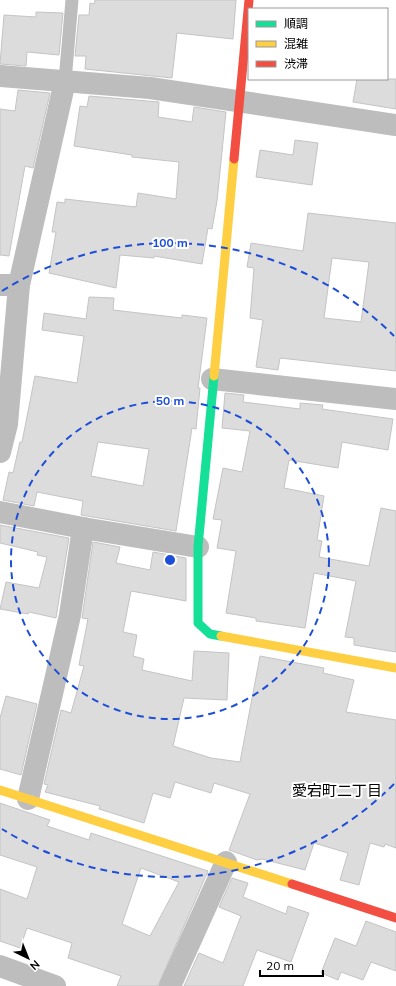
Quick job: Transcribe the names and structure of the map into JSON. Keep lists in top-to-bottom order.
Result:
{
  "districts": ["愛宕町二丁目"],
  "legend": ["順調", "混雑", "渋滞"],
  "scale_bar": "20 m",
  "north": "bottom right",
  "rings": ["100 m", "50 m"]
}
